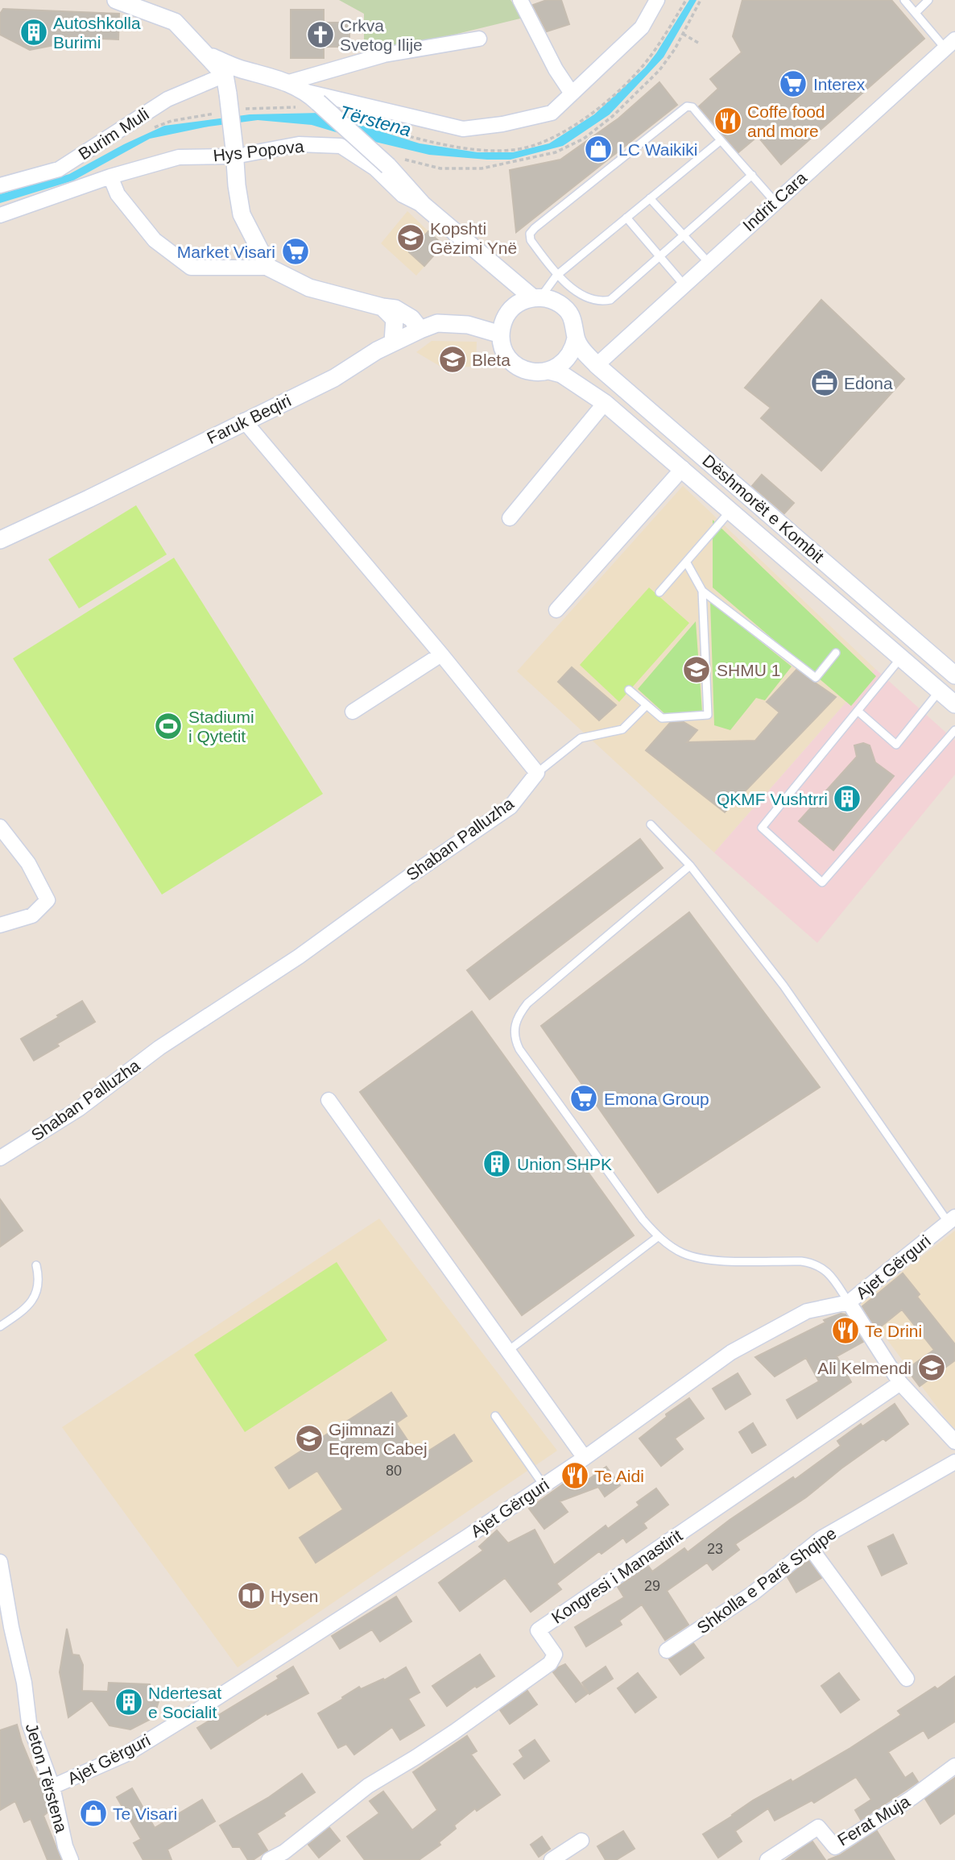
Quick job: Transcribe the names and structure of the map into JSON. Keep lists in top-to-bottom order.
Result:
{
  "streets": {
    "street": [
      "Burim Muli",
      "Hys Popova",
      "Indrit Cara",
      "Faruk Beqiri",
      "Dëshmorët e Kombit",
      "Shaban Palluzha",
      "Ajet Gërguri",
      "Kongresi i Manastirit",
      "Shkolla e Parë Shqipe",
      "Jeton Tërstena",
      "Ferat Muja"
    ]
  },
  "crossings": [
    ["Indrit Cara", "Dëshmorët e Kombit"],
    ["Faruk Beqiri", "Dëshmorët e Kombit"],
    ["Ajet Gërguri", "Jeton Tërstena"]
  ],
  "water": ["Tërstena"],
  "places": {
    "building": [
      "Autoshkolla Burimi",
      "QKMF Vushtrri",
      "Union SHPK",
      "Ndertesat e Socialit"
    ],
    "church": ["Crkva Svetog Ilije"],
    "supermarket": ["Interex", "Market Visari", "Emona Group"],
    "restaurant": ["Coffe food and more", "Te Drini", "Te Aidi"],
    "shop": ["LC Waikiki", "Te Visari"],
    "school or university": [
      "Kopshti Gëzimi Ynë",
      "Bleta",
      "SHMU 1",
      "Ali Kelmendi",
      "Gjimnazi Eqrem Cabej"
    ],
    "office": ["Edona"],
    "sports": ["Stadiumi i Qytetit"],
    "library": ["Hysen"]
  },
  "house_numbers": ["80", "23", "29"]
}
